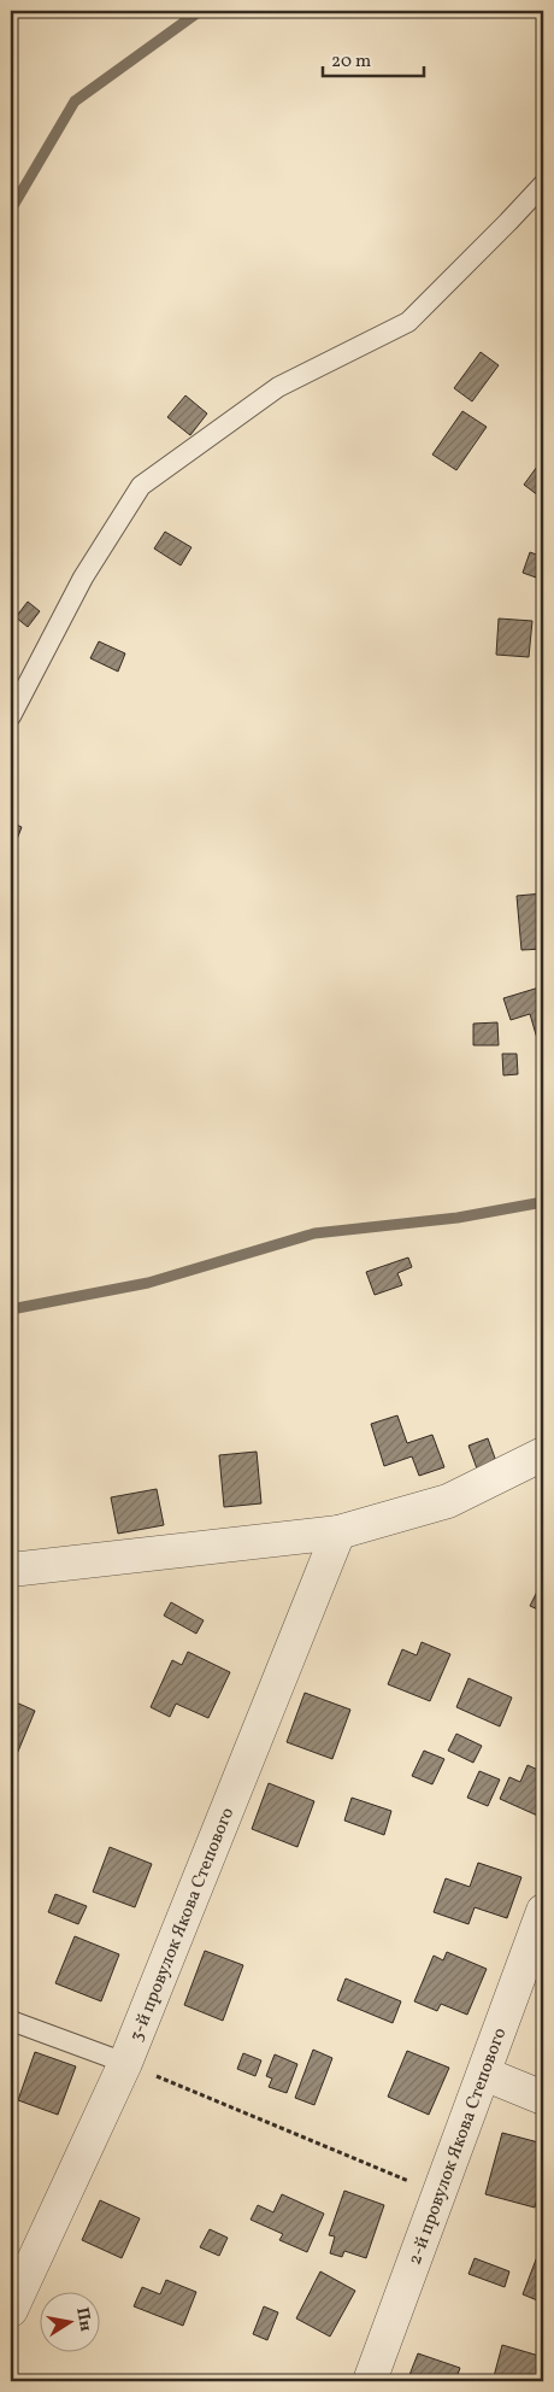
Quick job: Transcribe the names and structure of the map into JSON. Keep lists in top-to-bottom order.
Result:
{
  "streets": {
    "street": ["3-й провулок Якова Степового", "2-й провулок Якова Степового"]
  },
  "scale_bar": "20 m",
  "north": "right"
}
